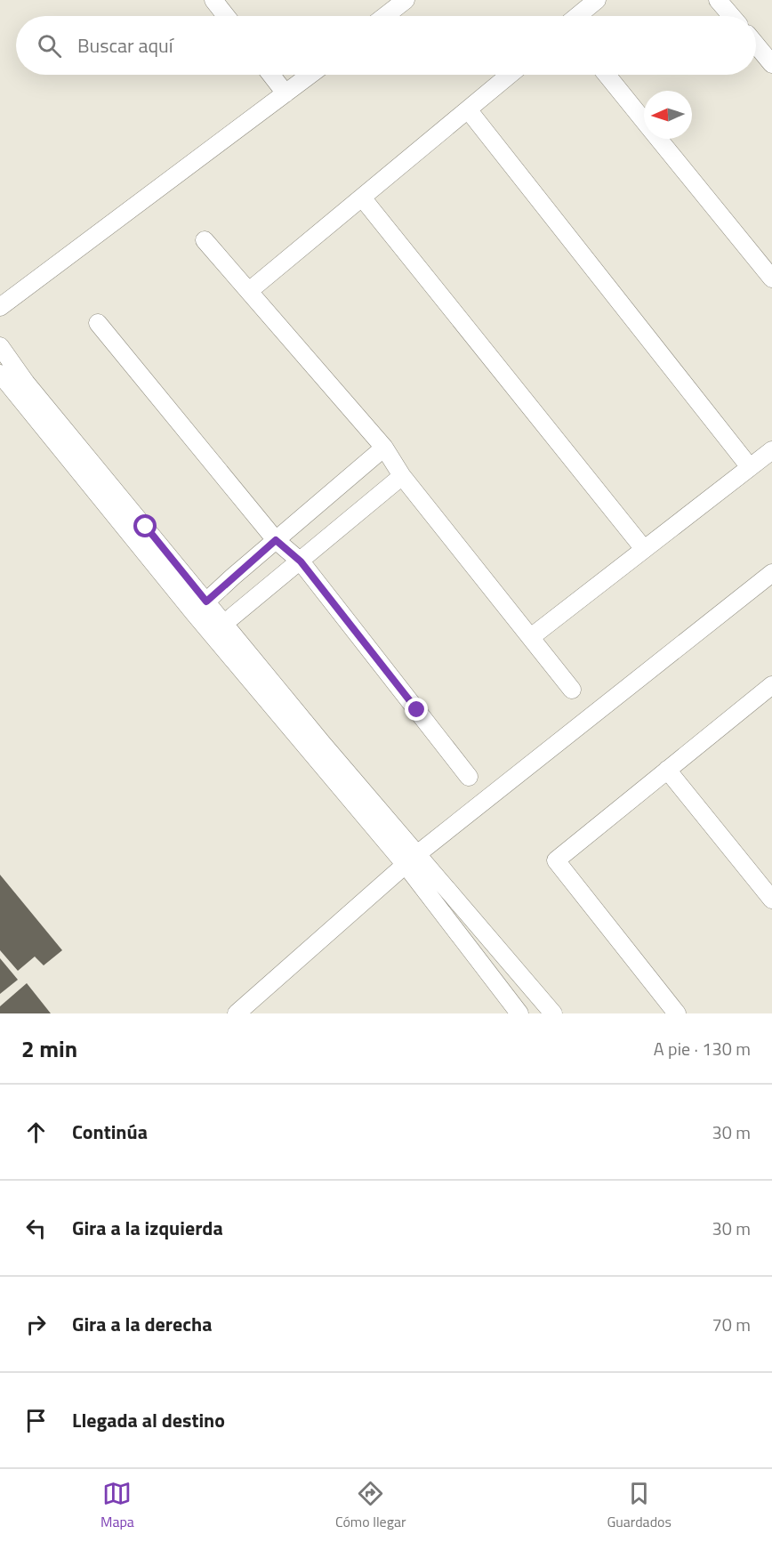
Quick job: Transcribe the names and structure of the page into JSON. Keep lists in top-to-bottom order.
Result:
{
  "north": "left",
  "page": {
    "search": "Buscar aquí",
    "heading": ["2 min", "A pie · 130 m"],
    "list": [
      ["Continúa", "30 m"],
      ["Gira a la izquierda", "30 m"],
      ["Gira a la derecha", "70 m"],
      "Llegada al destino"
    ],
    "nav": ["Mapa", "Cómo llegar", "Guardados"]
  }
}
